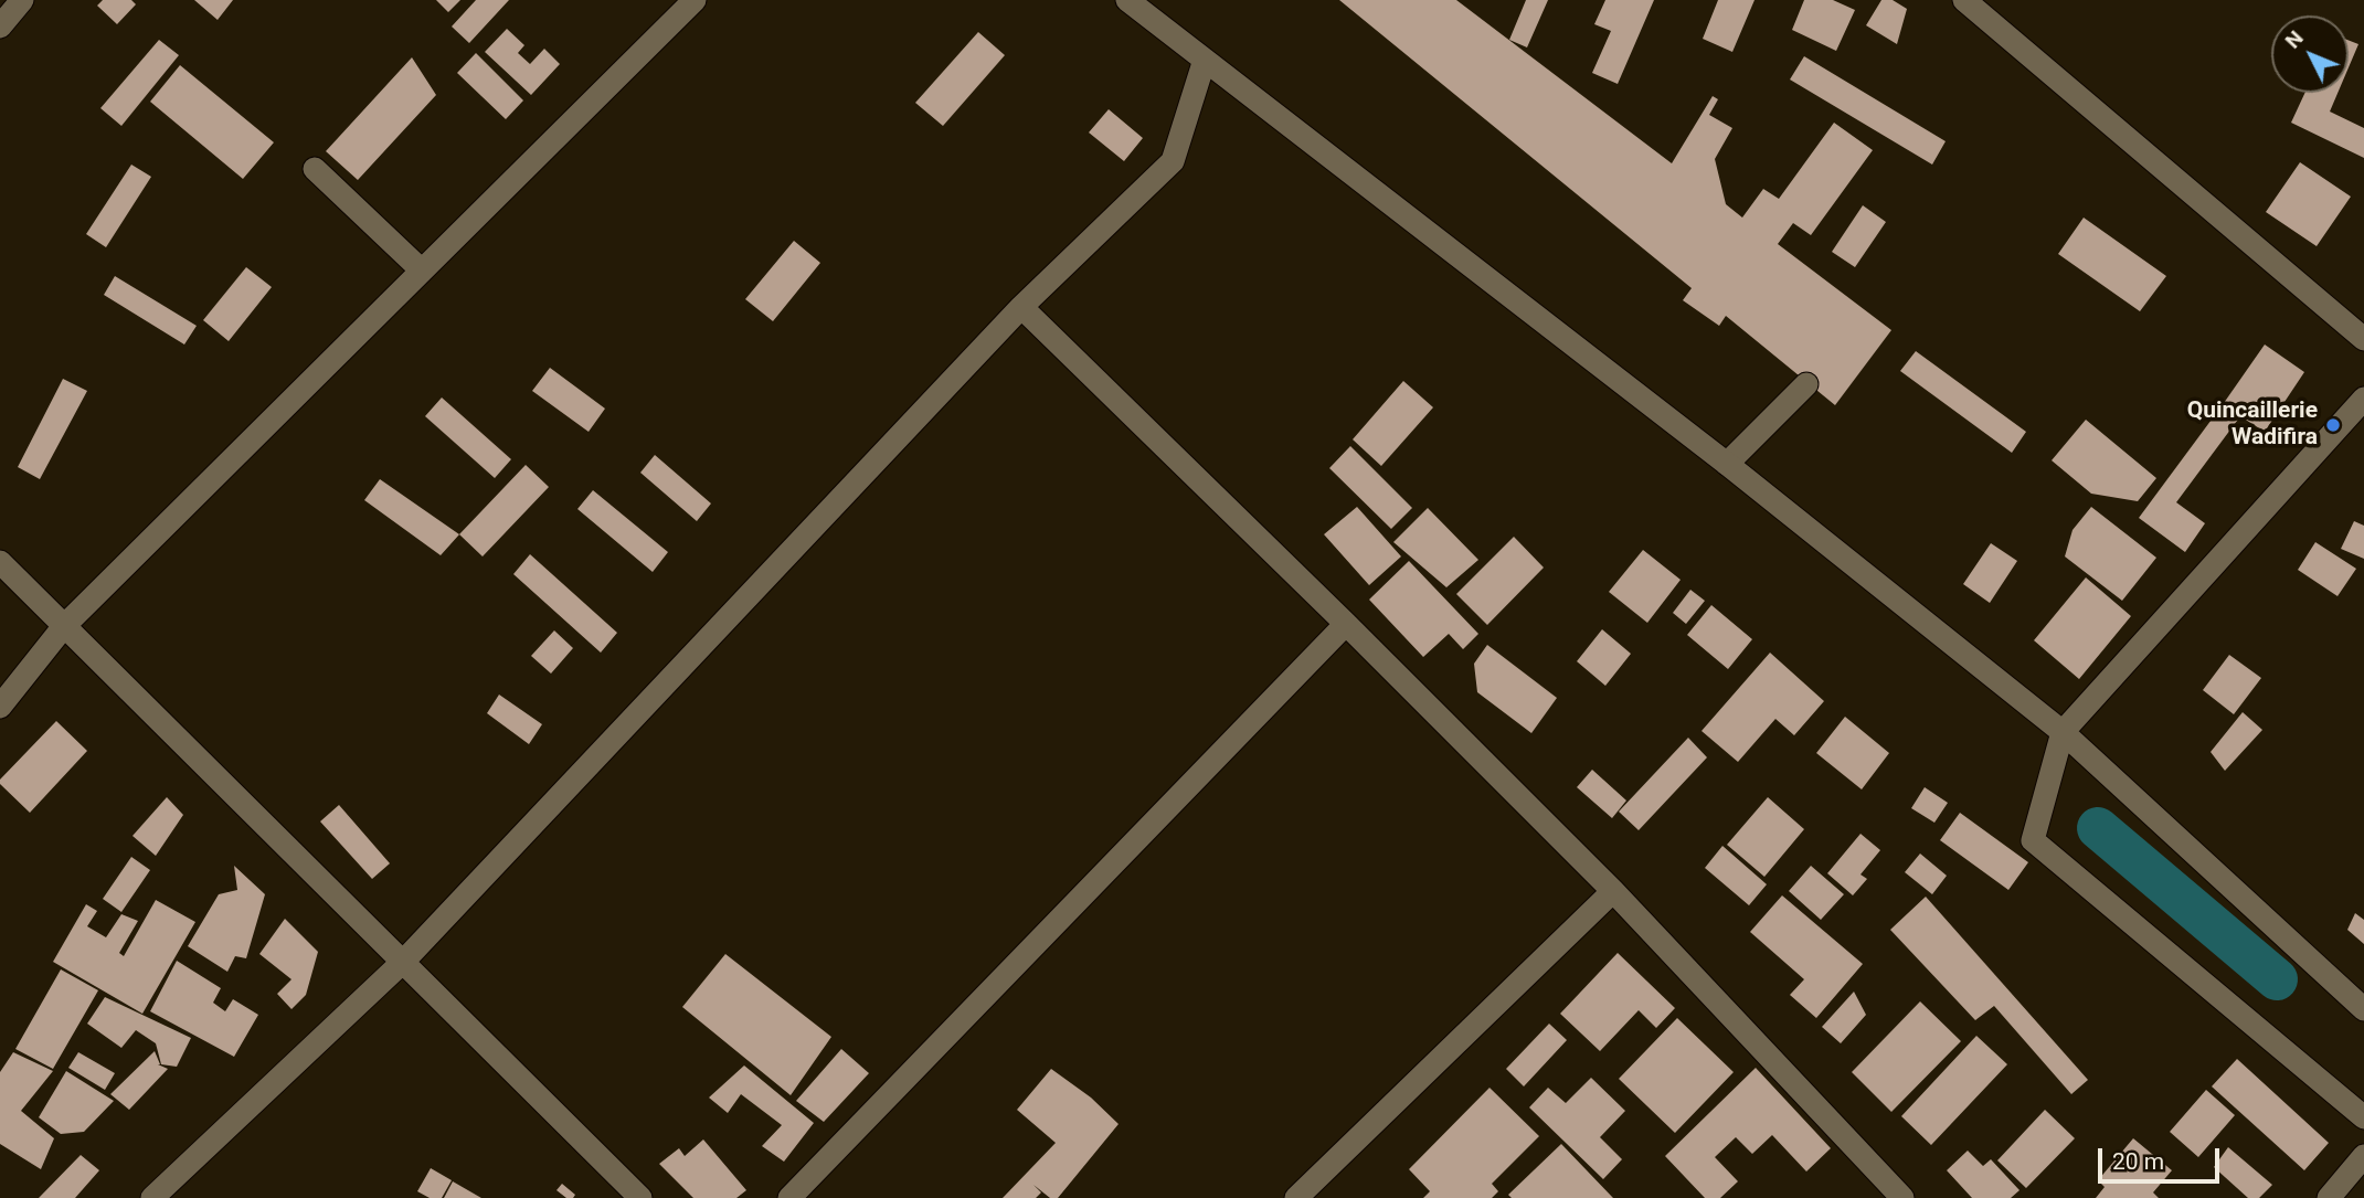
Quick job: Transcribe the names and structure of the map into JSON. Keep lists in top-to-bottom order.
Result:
{
  "places": ["Quincaillerie Wadifira"],
  "scale_bar": "20 m",
  "north": "top left"
}
